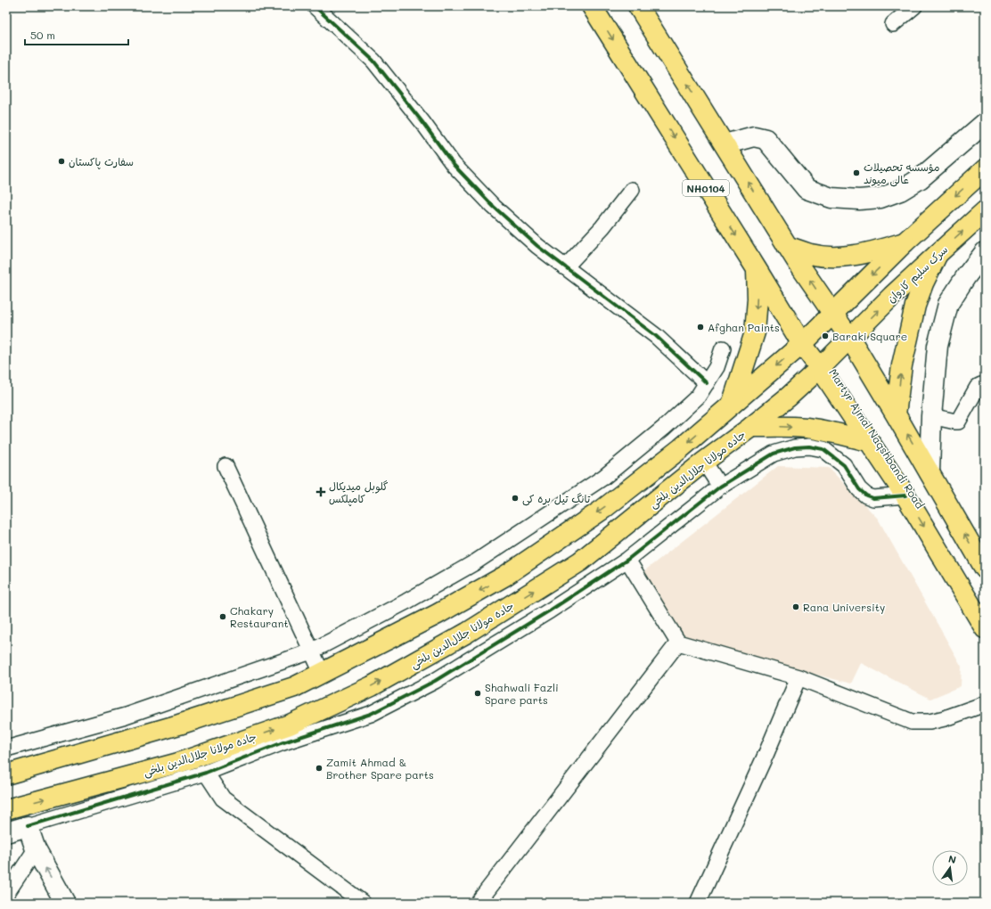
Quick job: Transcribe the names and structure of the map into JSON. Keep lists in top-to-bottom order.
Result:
{
  "streets": {
    "main road": [
      "NH0104",
      "سرک سلیم کاروان",
      "Martyr Ajmal Naqshbandi Road",
      "جاده مولانا جلال‌الدین بلخی"
    ]
  },
  "crossings": [
    ["NH0104", "سرک سلیم کاروان"],
    ["NH0104", "Martyr Ajmal Naqshbandi Road"],
    ["NH0104", "جاده مولانا جلال‌الدین بلخی"],
    ["سرک سلیم کاروان", "جاده مولانا جلال‌الدین بلخی"],
    ["Martyr Ajmal Naqshbandi Road", "جاده مولانا جلال‌الدین بلخی"]
  ],
  "places": {
    "other": [
      "سفارت پاکستان",
      "مؤسسه تحصیلات عالی میوند",
      "Afghan Paints",
      "Baraki Square",
      "تانگ تیل بره کی",
      "Rana University",
      "Chakary Restaurant",
      "Shahwali Fazli Spare parts",
      "Zamit Ahmad & Brother Spare parts"
    ],
    "health": ["گلوبل میدیکال کامپلکس"]
  },
  "scale_bar": "50 m",
  "north": "top"
}
